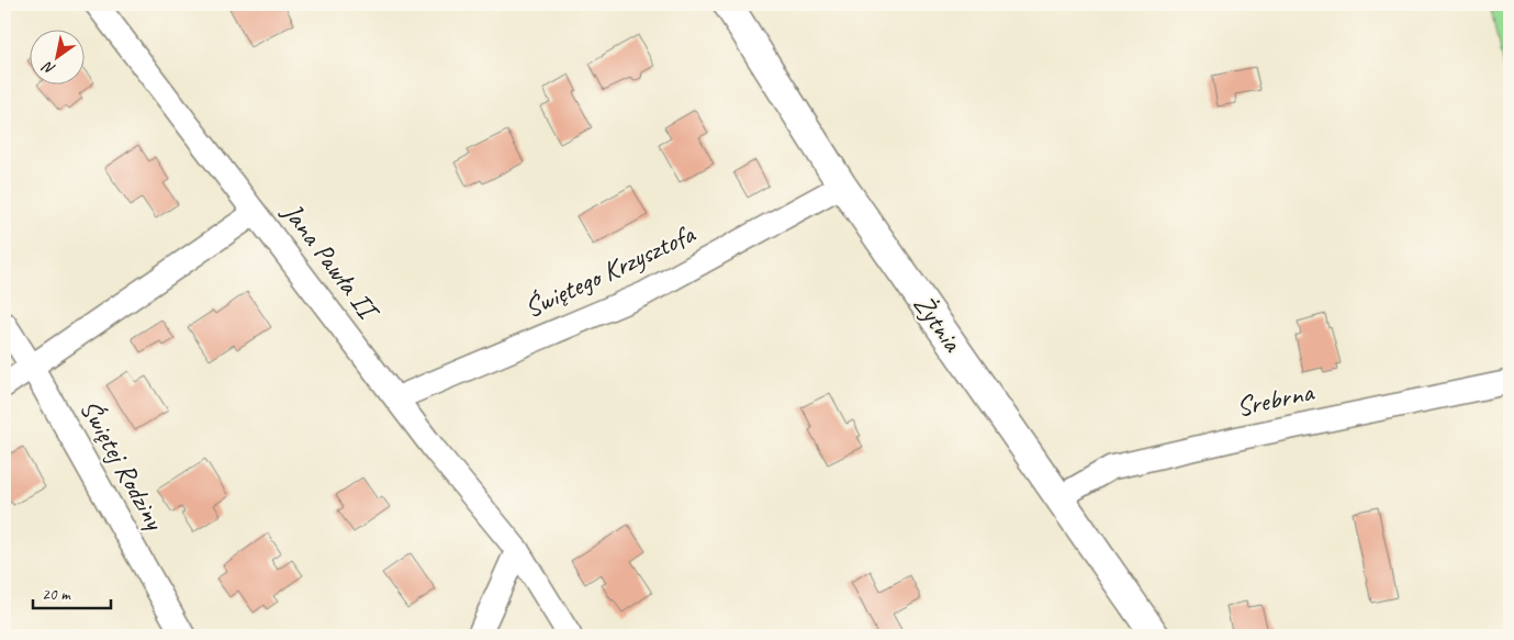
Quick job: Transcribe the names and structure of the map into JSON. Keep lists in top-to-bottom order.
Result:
{
  "streets": {
    "street": [
      "Jana Pawła II",
      "Świętego Krzysztofa",
      "Żytnia",
      "Srebrna",
      "Świętej Rodziny"
    ]
  },
  "crossings": [
    ["Jana Pawła II", "Świętego Krzysztofa"],
    ["Świętego Krzysztofa", "Żytnia"],
    ["Żytnia", "Srebrna"]
  ],
  "scale_bar": "20 m",
  "north": "bottom left"
}
